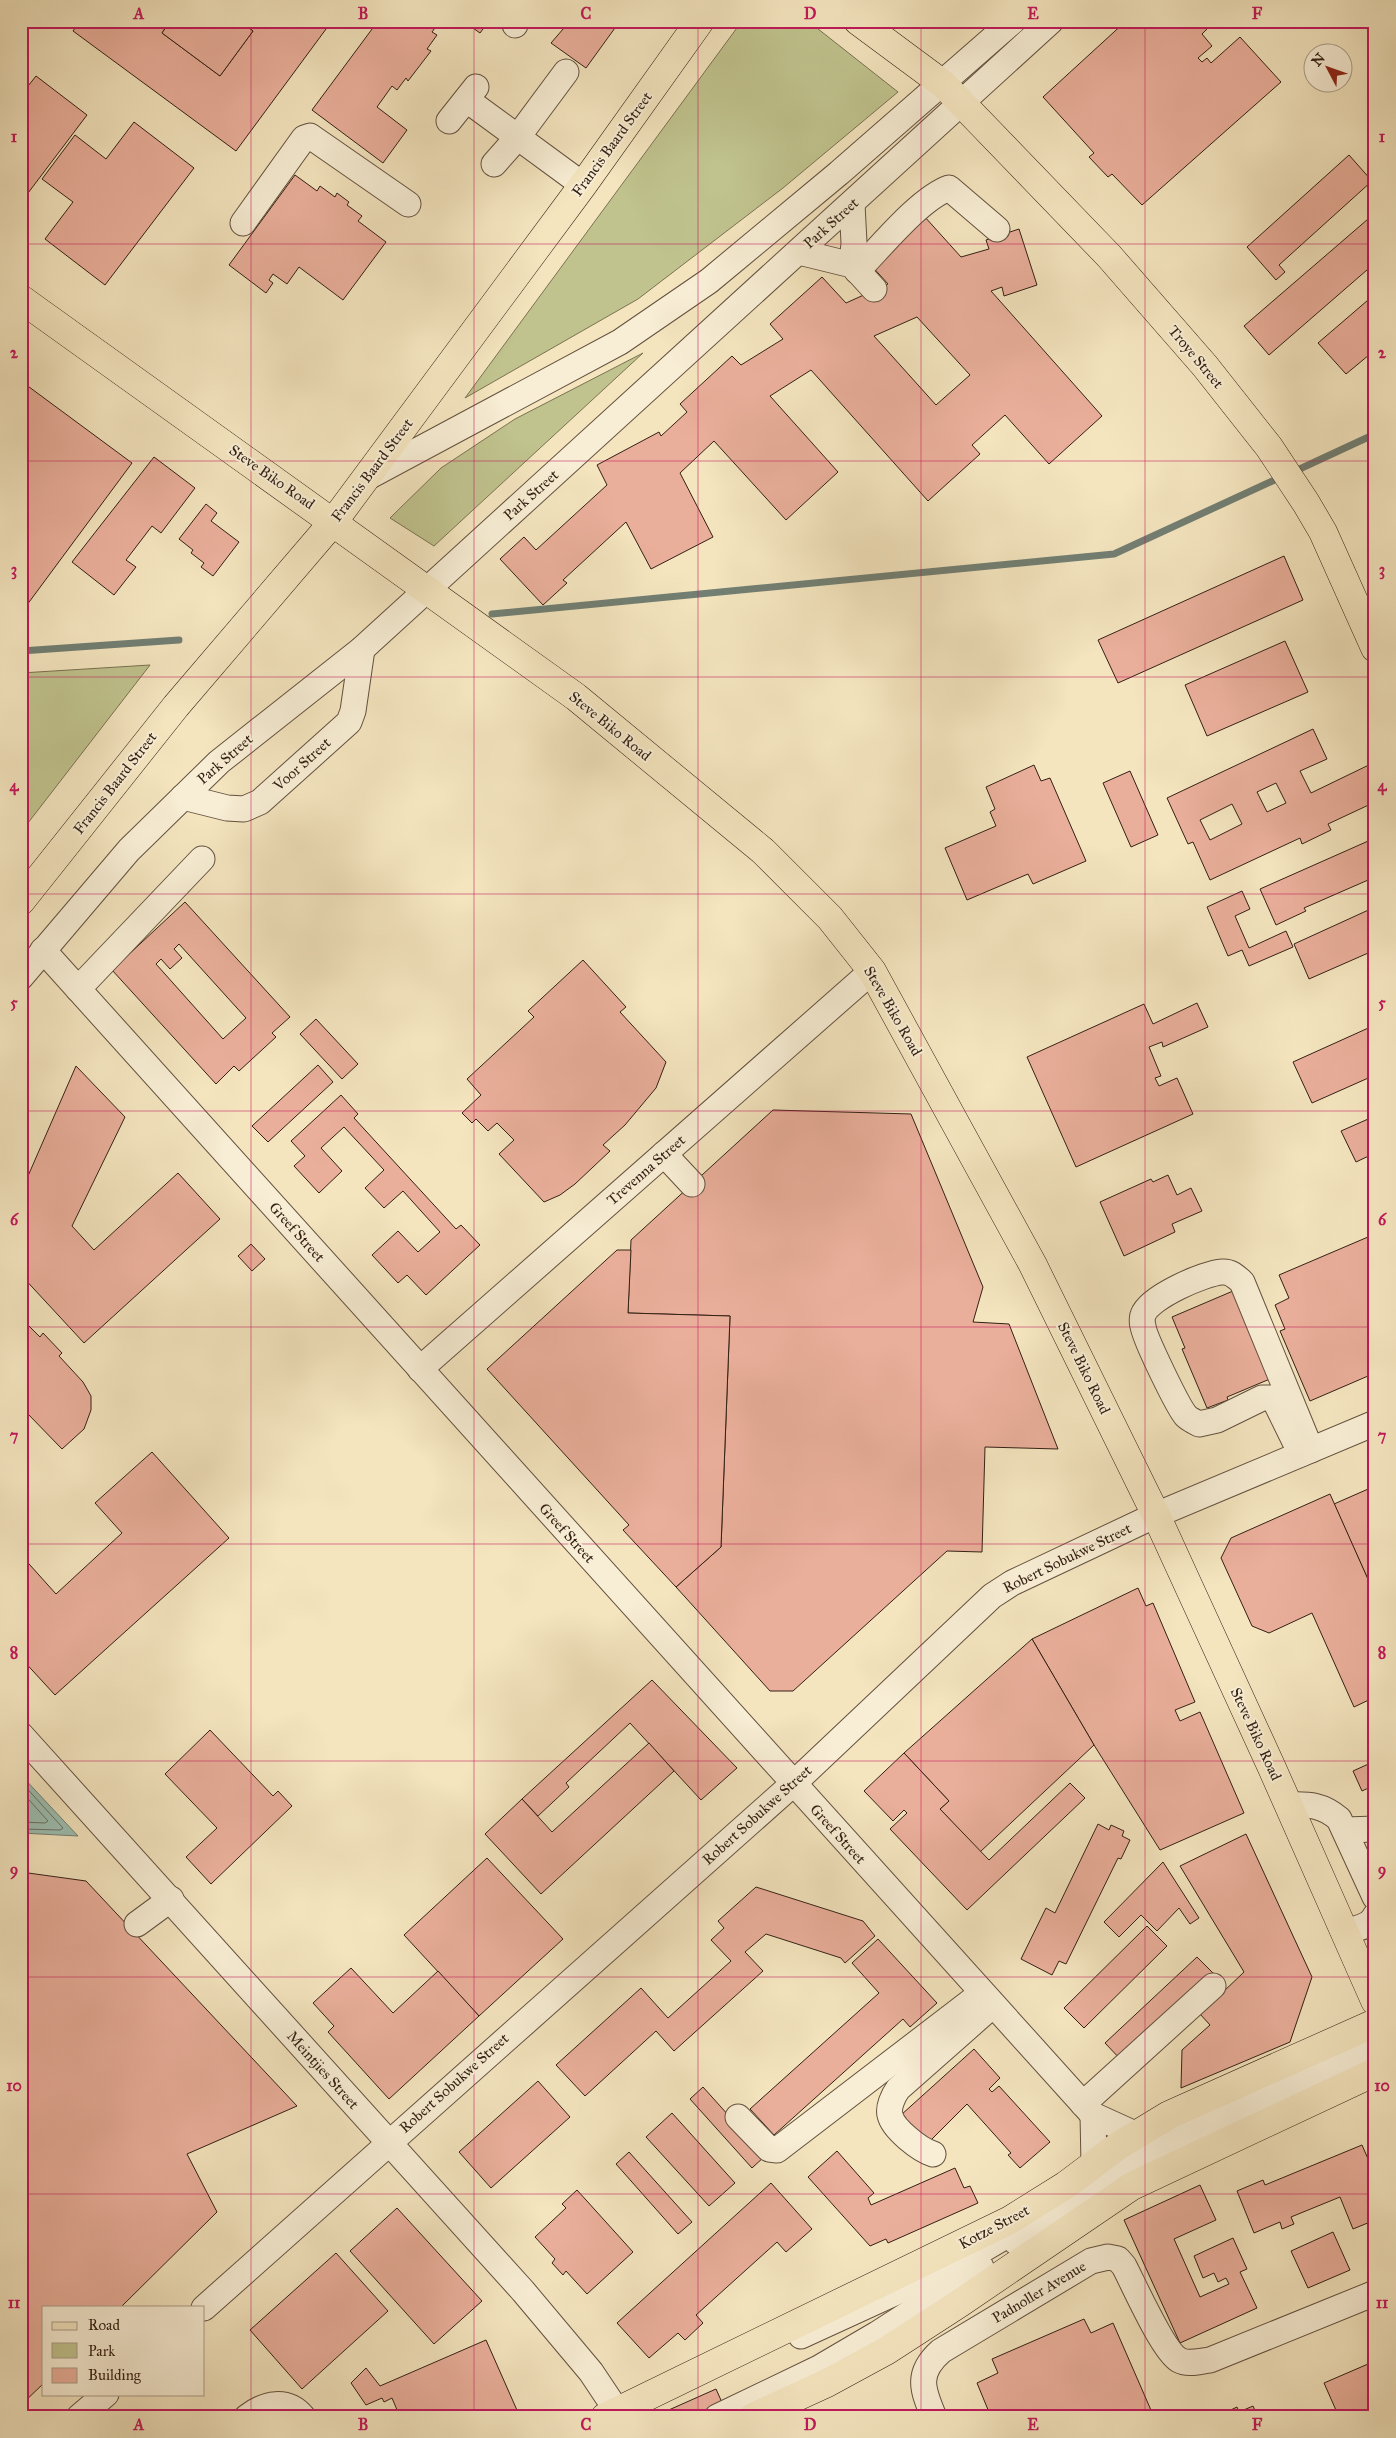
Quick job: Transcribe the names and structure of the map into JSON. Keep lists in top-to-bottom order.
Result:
{
  "streets": {
    "main road": [
      "Francis Baard Street",
      "Troye Street",
      "Steve Biko Road",
      "Kotze Street"
    ],
    "street": [
      "Park Street",
      "Voor Street",
      "Trevenna Street",
      "Greef Street",
      "Robert Sobukwe Street",
      "Meintjies Street",
      "Padnoller Avenue"
    ]
  },
  "crossings": [
    ["Francis Baard Street", "Steve Biko Road"],
    ["Park Street", "Troye Street"],
    ["Park Street", "Steve Biko Road"],
    ["Park Street", "Voor Street"],
    ["Park Street", "Greef Street"],
    ["Steve Biko Road", "Trevenna Street"],
    ["Steve Biko Road", "Robert Sobukwe Street"],
    ["Trevenna Street", "Greef Street"],
    ["Greef Street", "Robert Sobukwe Street"],
    ["Greef Street", "Kotze Street"],
    ["Robert Sobukwe Street", "Meintjies Street"],
    ["Meintjies Street", "Kotze Street"]
  ],
  "legend": ["Road", "Park", "Building"],
  "north": "top left",
  "grid": {
    "columns": [
      "A",
      "B",
      "C",
      "D",
      "E",
      "F"
    ],
    "rows": [
      "1",
      "2",
      "3",
      "4",
      "5",
      "6",
      "7",
      "8",
      "9",
      "10",
      "11"
    ]
  }
}
